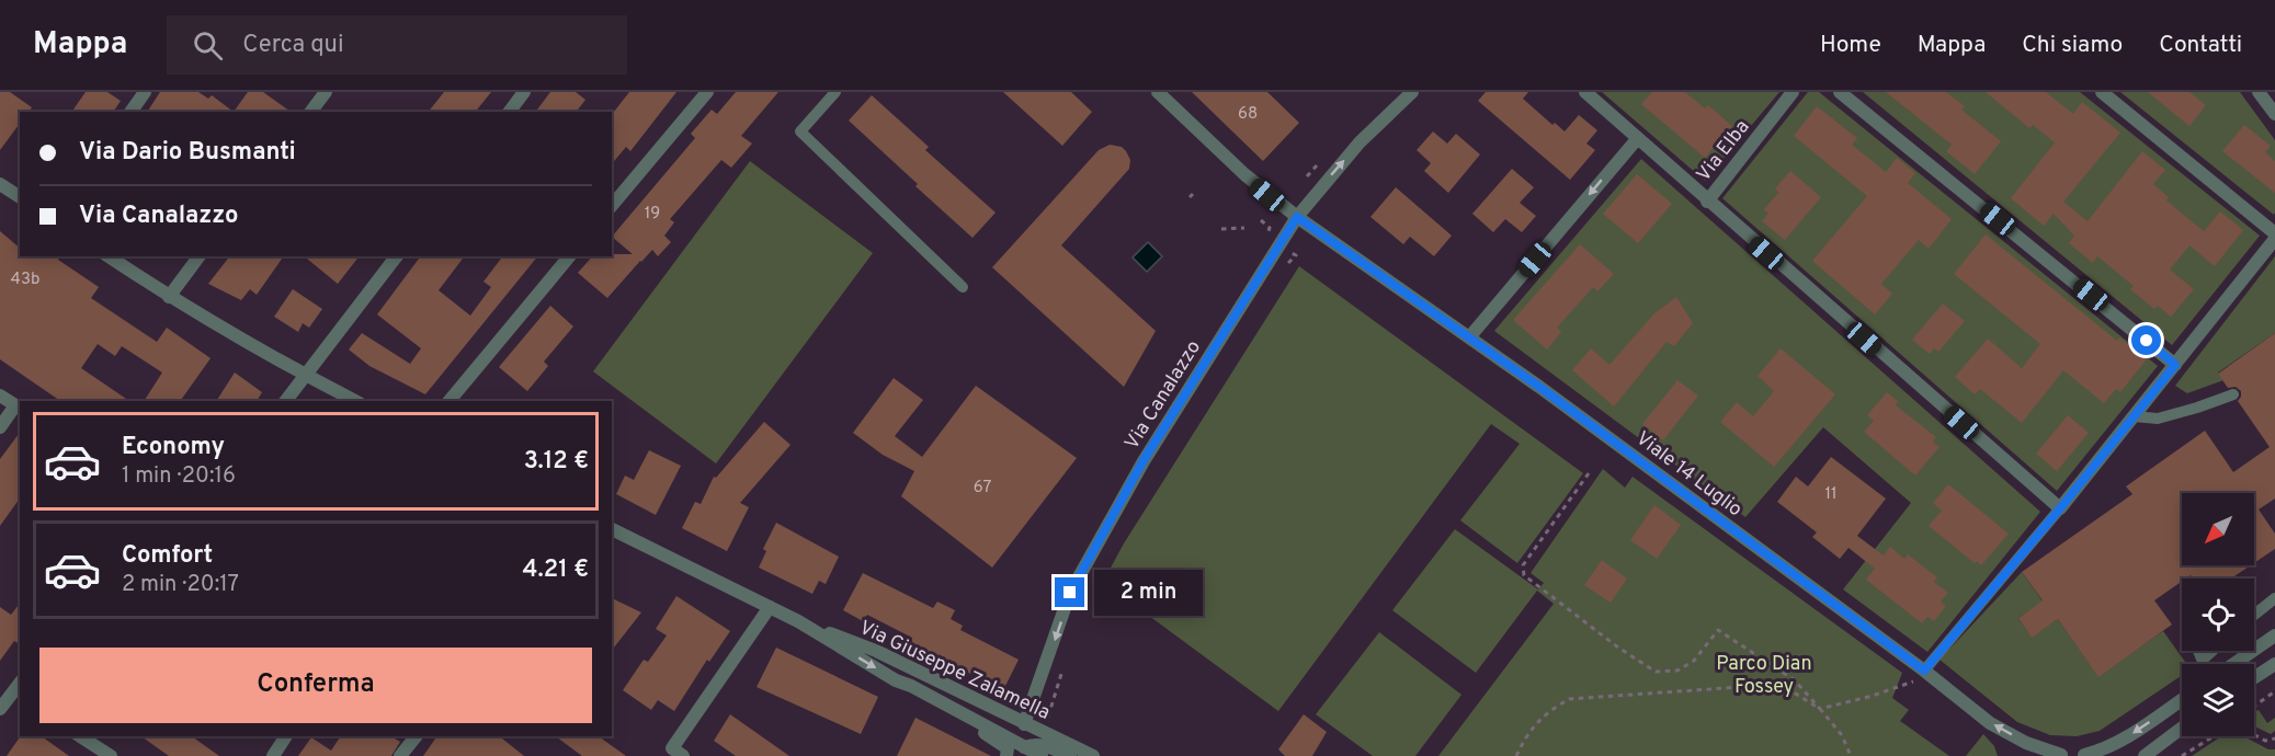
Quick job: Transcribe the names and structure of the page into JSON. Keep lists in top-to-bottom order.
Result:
{
  "streets": {
    "street": [
      "Via Elba",
      "Via Canalazzo",
      "Viale 14 Luglio",
      "Via Giuseppe Zalamella"
    ]
  },
  "crossings": [
    ["Via Canalazzo", "Viale 14 Luglio"],
    ["Via Canalazzo", "Via Giuseppe Zalamella"]
  ],
  "parks": ["Parco Dian Fossey"],
  "house_numbers": [
    "68",
    "19",
    "43b",
    "67",
    "11"
  ],
  "north": "bottom left",
  "page": {
    "header": "Mappa",
    "search": "Cerca qui",
    "nav": [
      "Home",
      "Mappa",
      "Chi siamo",
      "Contatti"
    ],
    "banner": ["Via Dario Busmanti", "Via Canalazzo"],
    "list": [
      {
        "name": "Economy",
        "note": "1 min · 20:16",
        "value": "3.12 €"
      },
      {
        "name": "Comfort",
        "note": "2 min · 20:17",
        "value": "4.21 €"
      }
    ],
    "bubble": "2 min",
    "buttons": "Conferma"
  }
}
